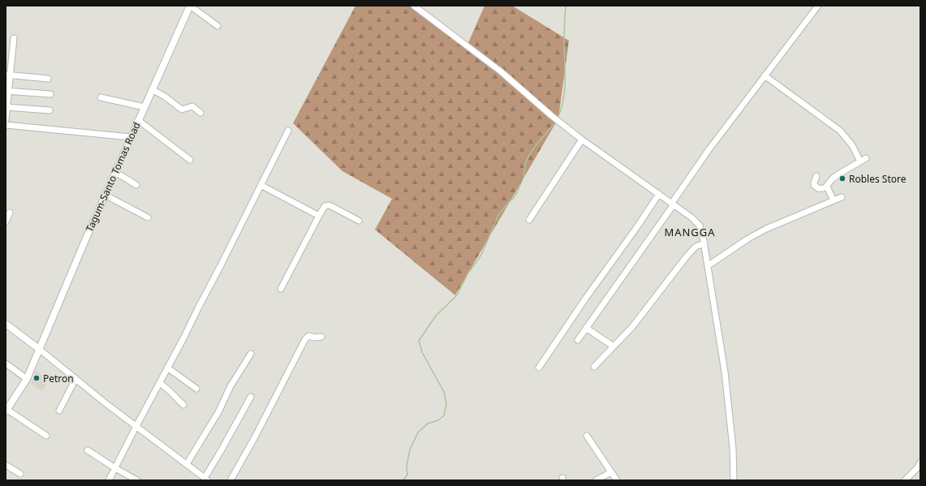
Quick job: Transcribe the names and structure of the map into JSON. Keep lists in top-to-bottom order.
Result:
{
  "streets": {
    "main road": ["Tagum-Santo Tomas Road"]
  },
  "districts": ["MANGGA"],
  "places": ["Robles Store", "Petron"]
}
